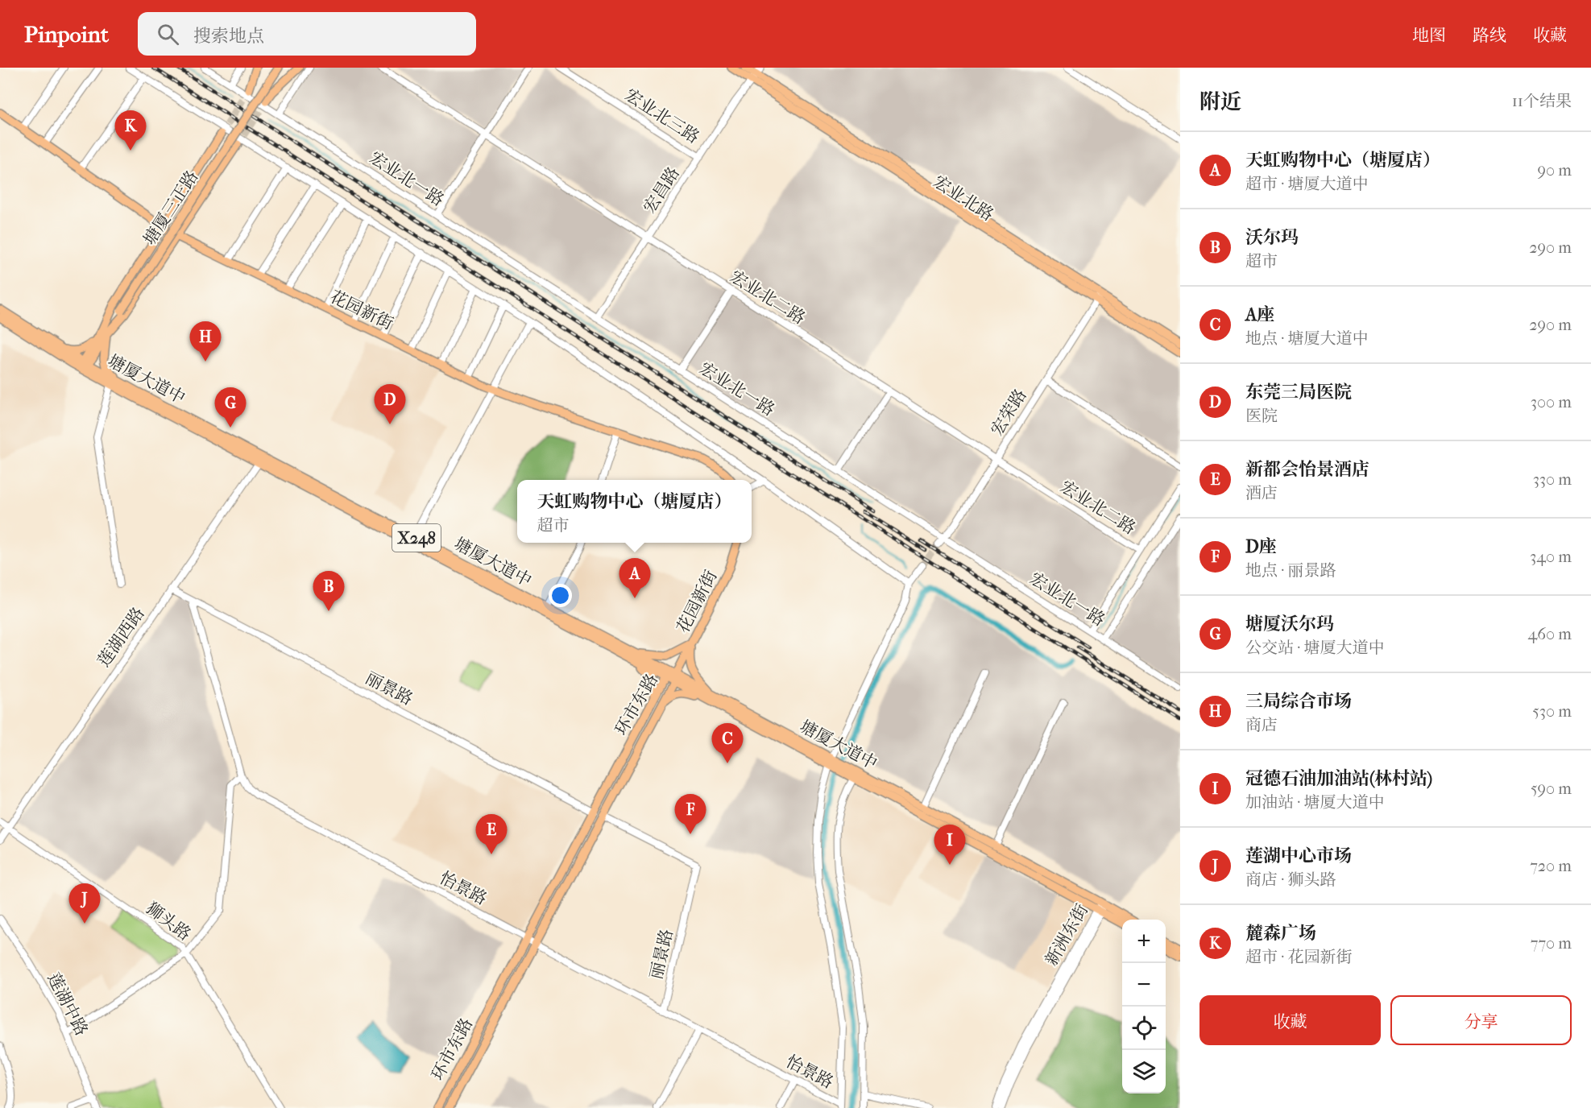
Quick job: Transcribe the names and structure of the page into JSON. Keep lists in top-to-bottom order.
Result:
{
  "streets": {
    "main road": [
      "宏业北路",
      "塘厦三正路",
      "花园新街",
      "塘厦大道中",
      "X248",
      "环市东路"
    ],
    "street": [
      "宏业北三路",
      "宏业北一路",
      "宏昌路",
      "宏业北二路",
      "宏荣路",
      "莲湖西路",
      "丽景路",
      "怡景路",
      "狮头路",
      "新洲东街",
      "莲湖中路"
    ]
  },
  "crossings": [
    ["宏业北三路", "宏昌路"],
    ["宏业北一路", "宏昌路"],
    ["宏业北一路", "宏荣路"],
    ["宏昌路", "宏业北路"],
    ["宏昌路", "宏业北二路"],
    ["宏业北路", "宏荣路"],
    ["塘厦三正路", "塘厦大道中"],
    ["宏业北二路", "宏荣路"],
    ["花园新街", "塘厦大道中"],
    ["花园新街", "环市东路"],
    ["塘厦大道中", "X248"],
    ["塘厦大道中", "莲湖西路"],
    ["塘厦大道中", "环市东路"],
    ["塘厦大道中", "新洲东街"],
    ["X248", "新洲东街"],
    ["莲湖西路", "丽景路"],
    ["莲湖西路", "狮头路"],
    ["丽景路", "环市东路"],
    ["丽景路", "怡景路"],
    ["环市东路", "怡景路"]
  ],
  "page": {
    "header": "Pinpoint",
    "search": "搜索地点",
    "nav": ["地图", "路线", "收藏"],
    "heading": ["附近", "11个结果"],
    "pins": [
      "K",
      "H",
      "D",
      "G",
      "A",
      "B",
      "C",
      "F",
      "E",
      "I",
      "J"
    ],
    "list": [
      {
        "mark": "A",
        "name": "天虹购物中心（塘厦店）",
        "note": "超市 · 塘厦大道中",
        "value": "90 m"
      },
      {
        "mark": "B",
        "name": "沃尔玛",
        "note": "超市",
        "value": "290 m"
      },
      {
        "mark": "C",
        "name": "A座",
        "note": "地点 · 塘厦大道中",
        "value": "290 m"
      },
      {
        "mark": "D",
        "name": "东莞三局医院",
        "note": "医院",
        "value": "300 m"
      },
      {
        "mark": "E",
        "name": "新都会怡景酒店",
        "note": "酒店",
        "value": "330 m"
      },
      {
        "mark": "F",
        "name": "D座",
        "note": "地点 · 丽景路",
        "value": "340 m"
      },
      {
        "mark": "G",
        "name": "塘厦沃尔玛",
        "note": "公交站 · 塘厦大道中",
        "value": "460 m"
      },
      {
        "mark": "H",
        "name": "三局综合市场",
        "note": "商店",
        "value": "530 m"
      },
      {
        "mark": "I",
        "name": "冠德石油加油站(林村站)",
        "note": "加油站 · 塘厦大道中",
        "value": "590 m"
      },
      {
        "mark": "J",
        "name": "莲湖中心市场",
        "note": "商店 · 狮头路",
        "value": "720 m"
      },
      {
        "mark": "K",
        "name": "麓森广场",
        "note": "超市 · 花园新街",
        "value": "770 m"
      }
    ],
    "popup": ["天虹购物中心（塘厦店）", "超市"],
    "map_buttons": ["+", "−"],
    "buttons": ["收藏", "分享"]
  }
}
